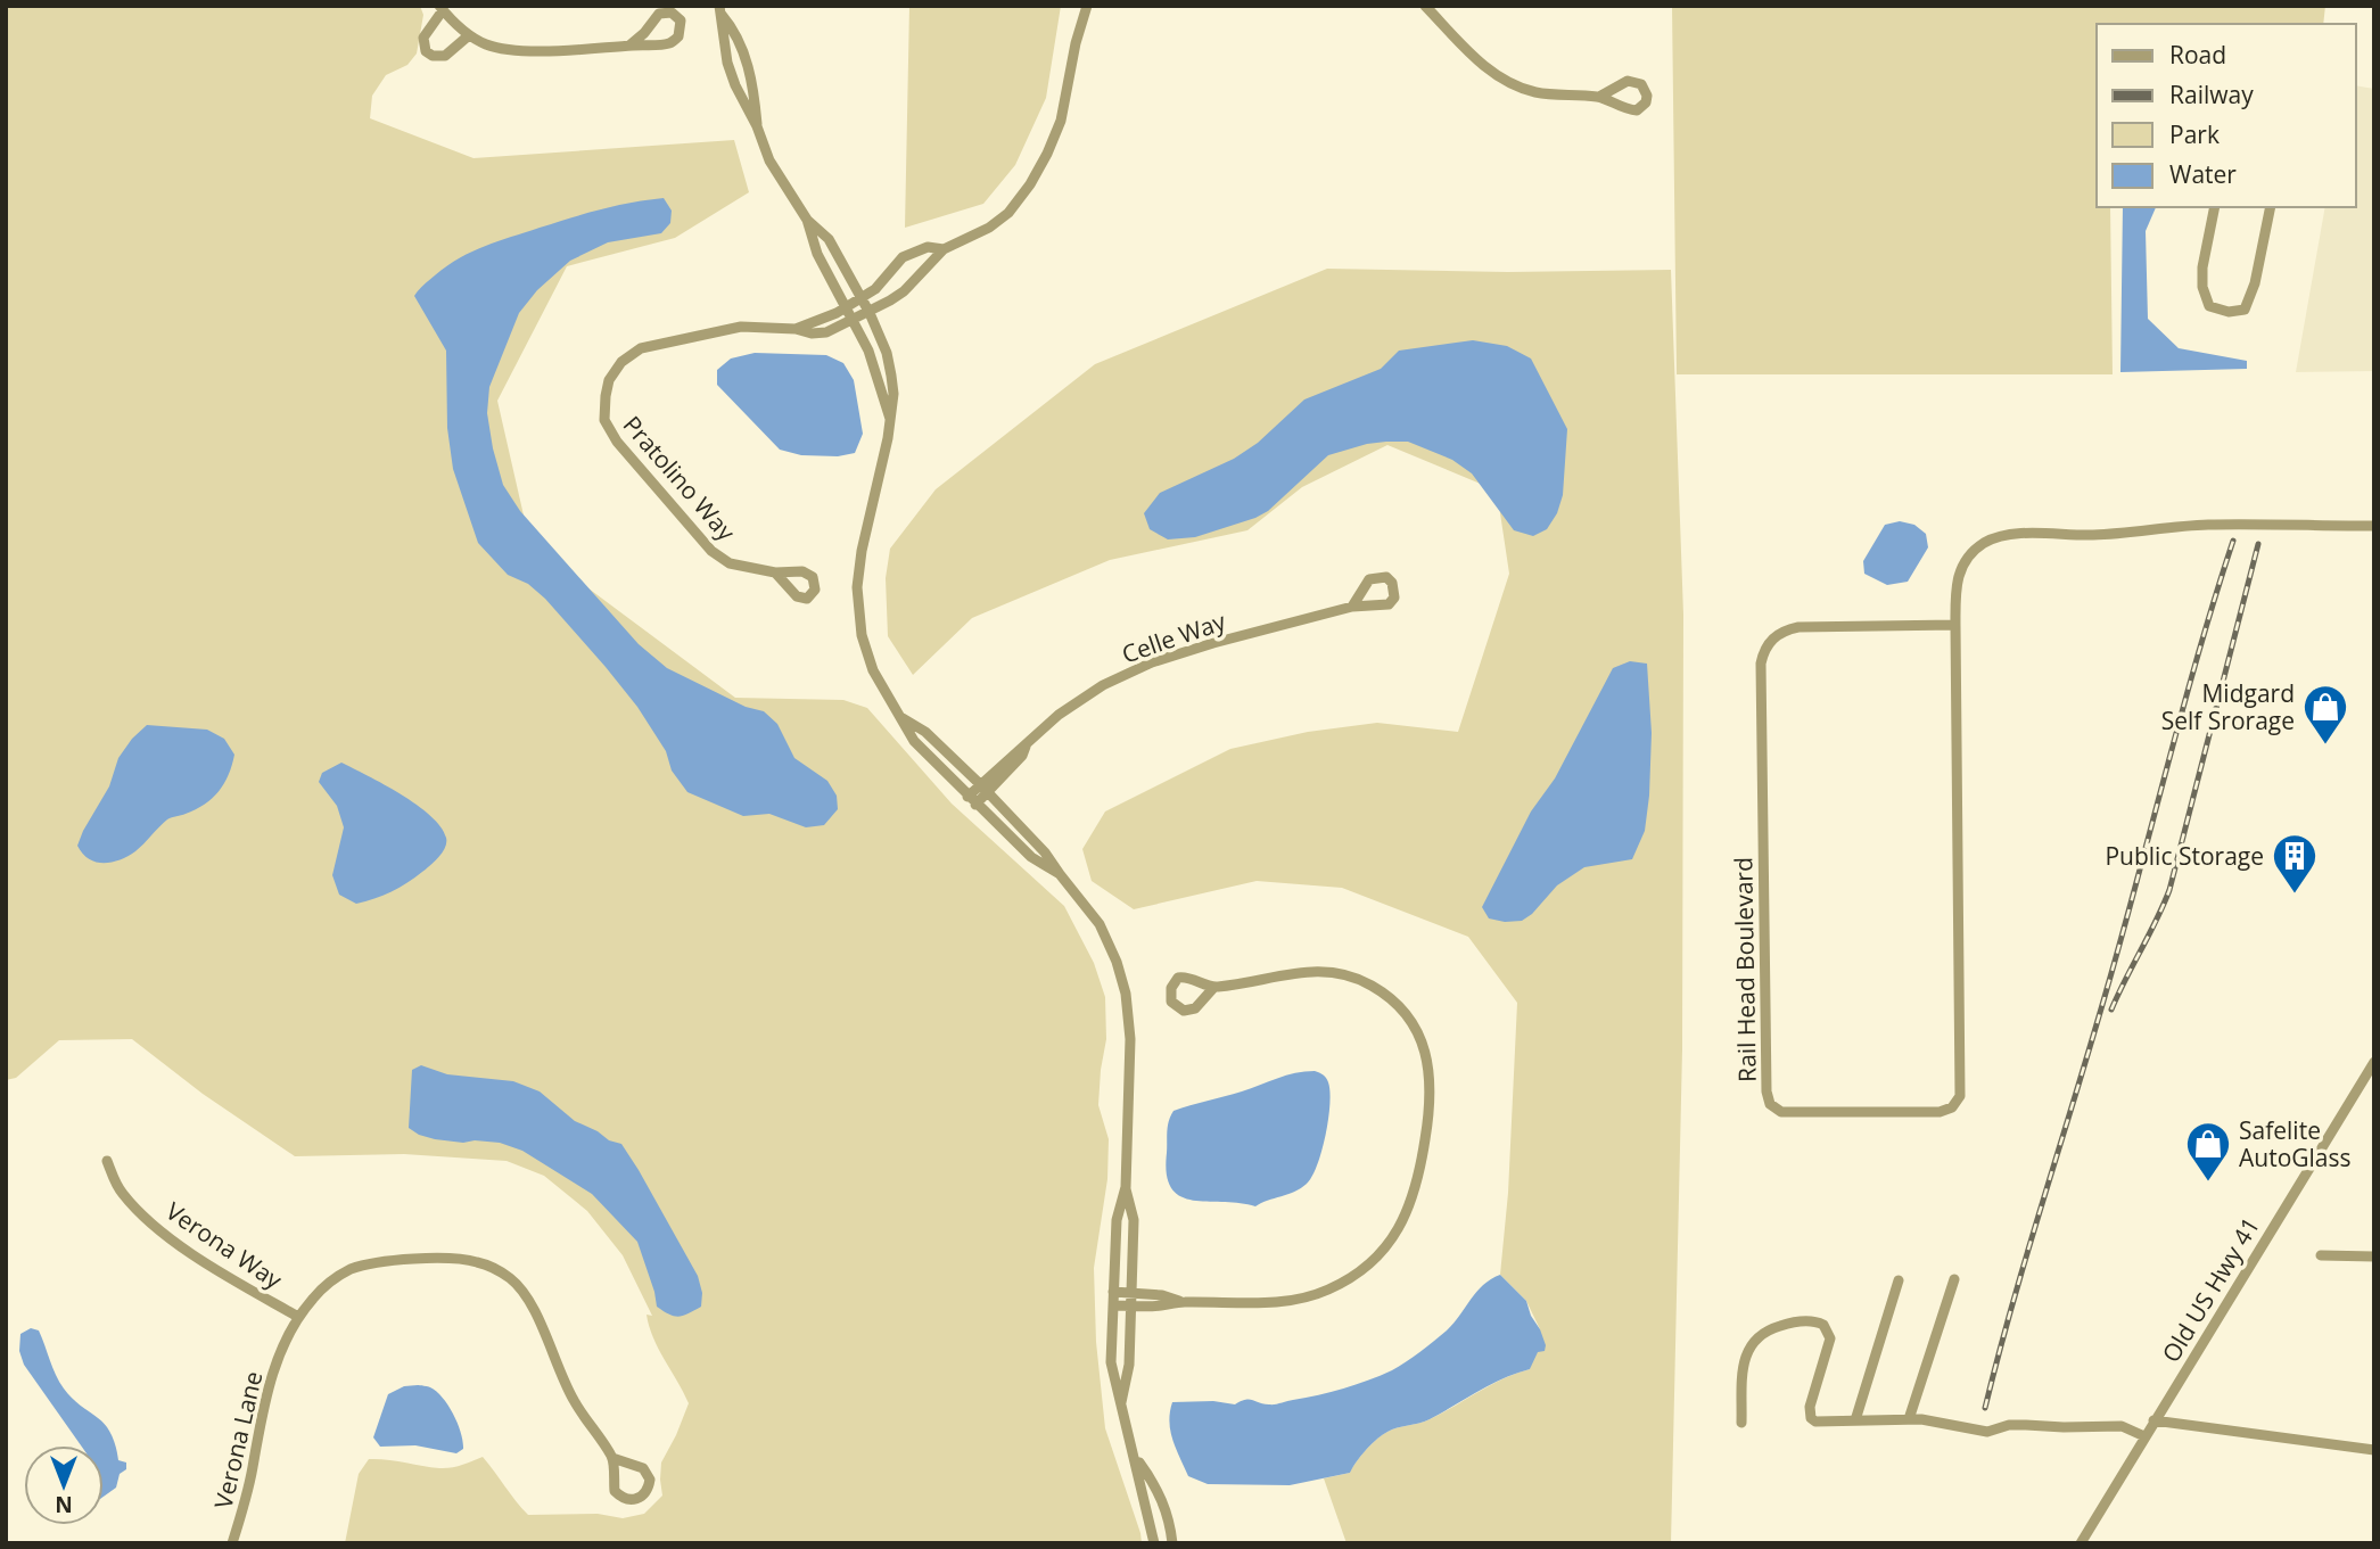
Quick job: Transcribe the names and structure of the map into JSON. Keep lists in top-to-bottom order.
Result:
{
  "streets": {
    "street": [
      "Pratolino Way",
      "Celle Way",
      "Rail Head Boulevard",
      "Verona Way",
      "Old US Hwy 41",
      "Verona Lane"
    ]
  },
  "crossings": [
    ["Verona Way", "Verona Lane"]
  ],
  "places": {
    "shop": ["Midgard Self Srorage", "Safelite AutoGlass"],
    "building": ["Public Storage"]
  },
  "legend": [
    "Road",
    "Railway",
    "Park",
    "Water"
  ],
  "north": "bottom"
}
